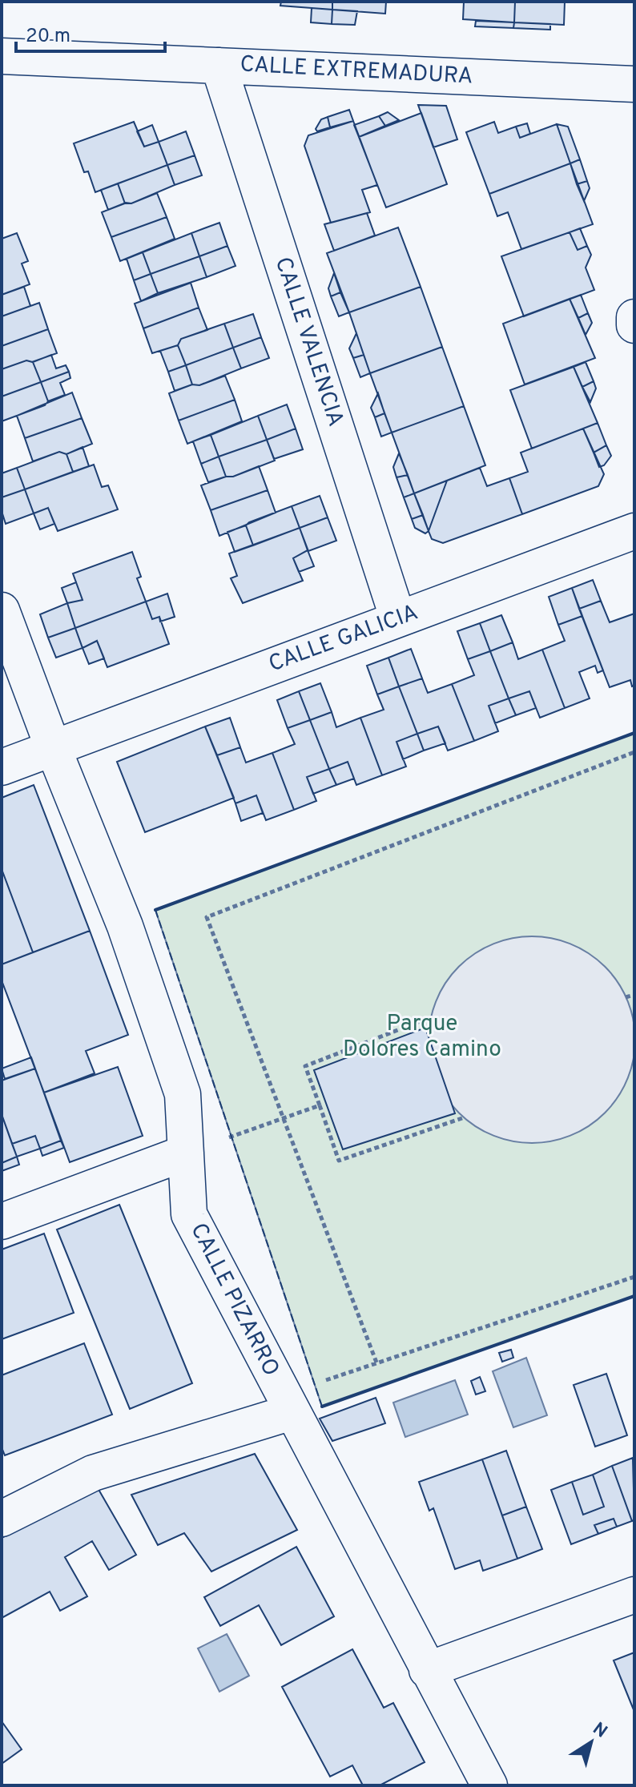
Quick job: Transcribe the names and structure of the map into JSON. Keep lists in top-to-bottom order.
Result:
{
  "streets": {
    "street": [
      "CALLE EXTREMADURA",
      "CALLE VALENCIA",
      "CALLE GALICIA",
      "CALLE PIZARRO"
    ]
  },
  "crossings": [
    ["CALLE EXTREMADURA", "CALLE VALENCIA"],
    ["CALLE VALENCIA", "CALLE GALICIA"],
    ["CALLE GALICIA", "CALLE PIZARRO"]
  ],
  "parks": ["Parque Dolores Camino"],
  "scale_bar": "20 m",
  "north": "top right"
}
